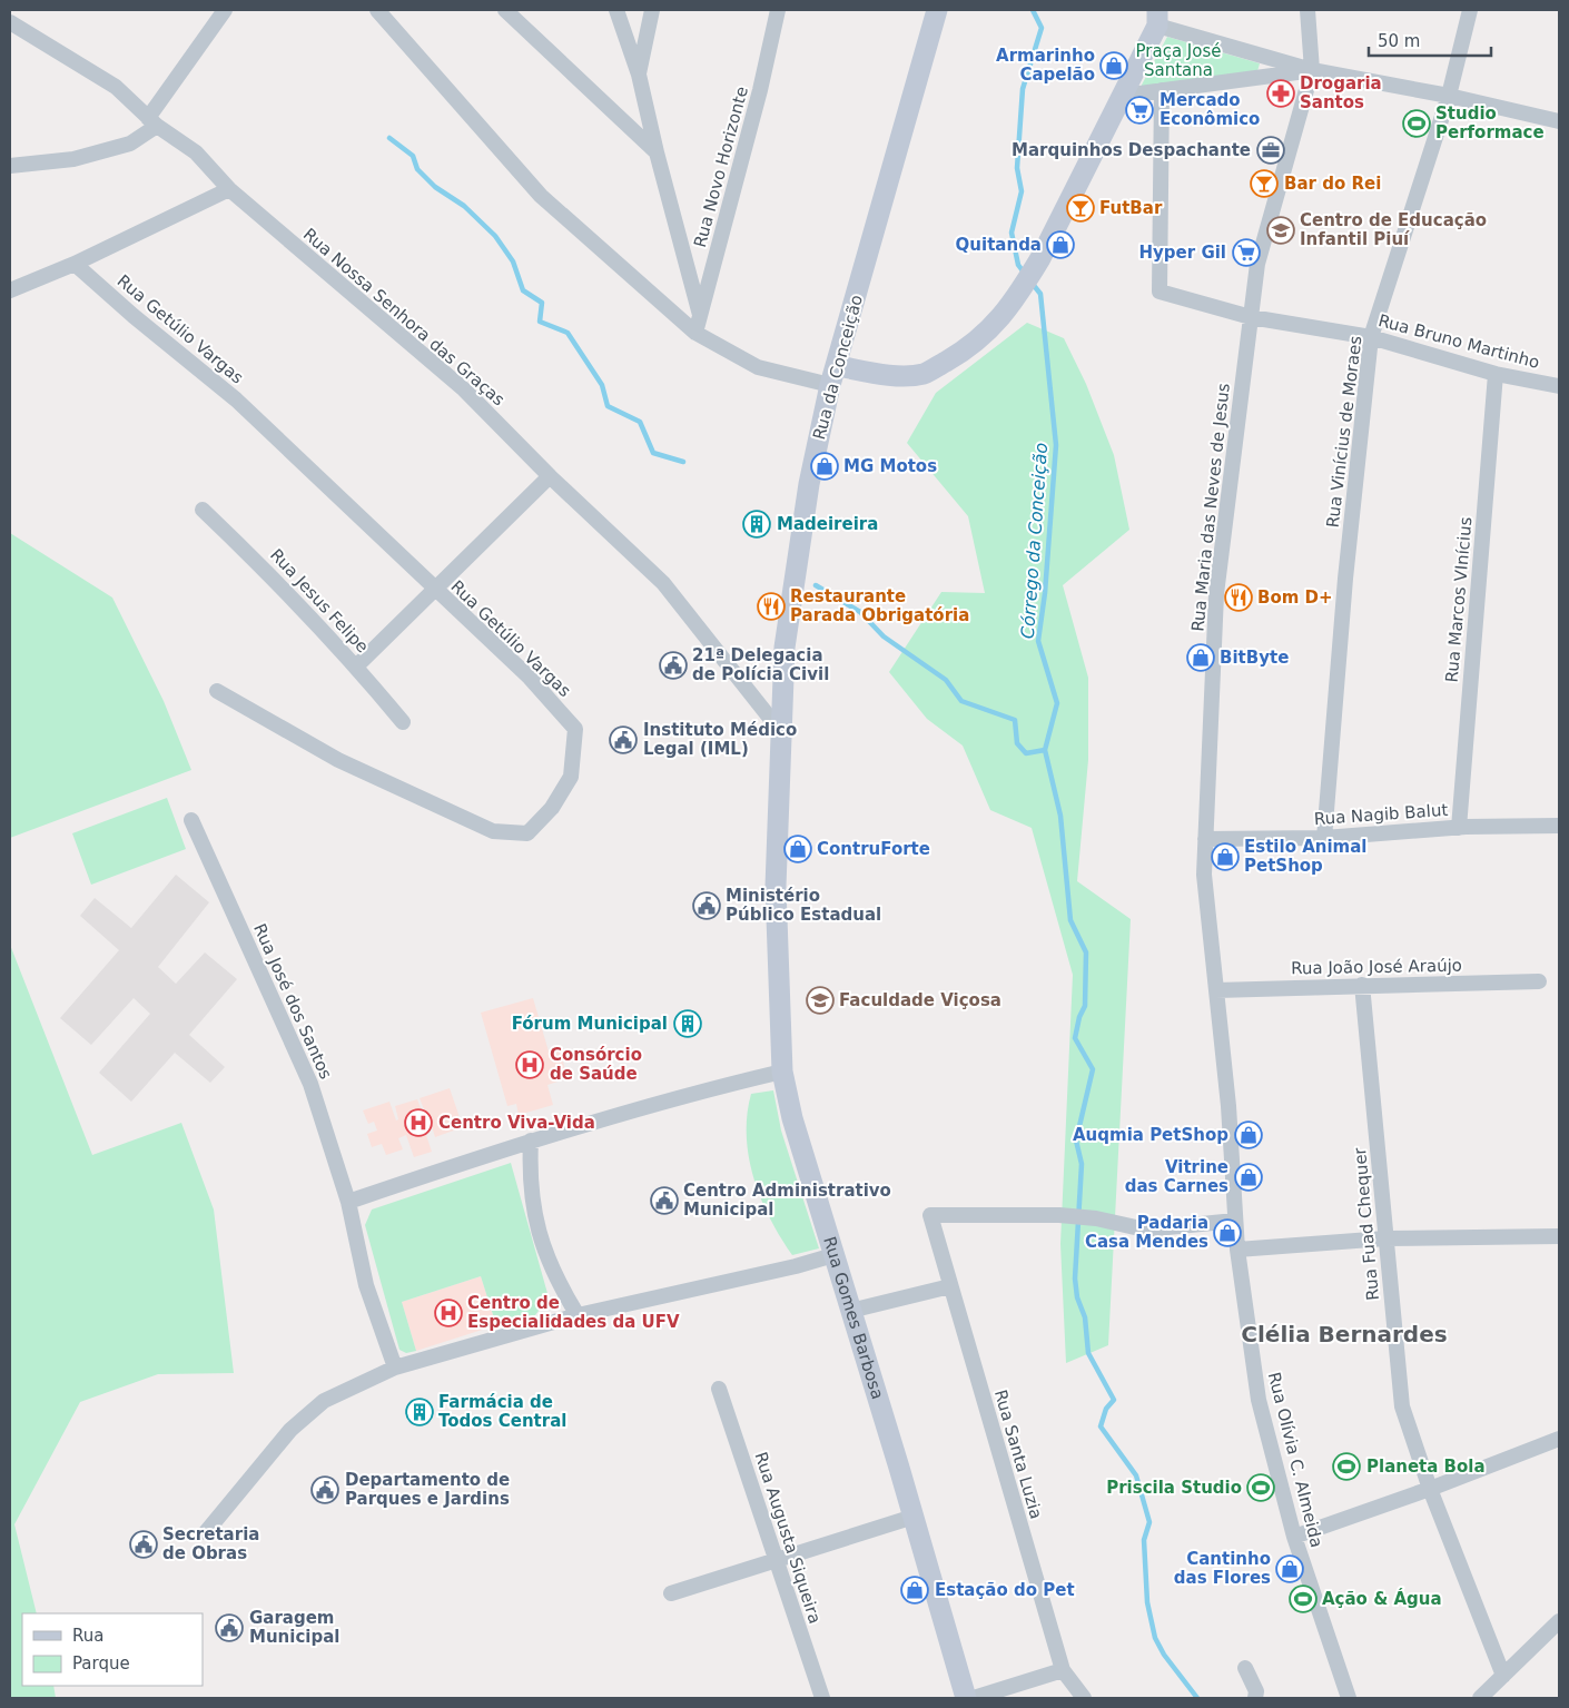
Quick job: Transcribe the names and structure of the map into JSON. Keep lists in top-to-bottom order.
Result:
{
  "streets": {
    "street": [
      "Rua Novo Horizonte",
      "Rua Nossa Senhora das Graças",
      "Rua Getúlio Vargas",
      "Rua Bruno Martinho",
      "Rua da Conceição",
      "Rua Vinícius de Moraes",
      "Rua Maria das Neves de Jesus",
      "Rua Marcos VInícius",
      "Rua Jesus Felipe",
      "Rua Nagib Balut",
      "Rua João José Araújo",
      "Rua José dos Santos",
      "Rua Fuad Chequer",
      "Rua Gomes Barbosa",
      "Rua Santa Luzia",
      "Rua Olívia C. Almeida",
      "Rua Augusta Siqueira"
    ]
  },
  "crossings": [
    ["Rua Nossa Senhora das Graças", "Rua da Conceição"],
    ["Rua Nossa Senhora das Graças", "Rua Gomes Barbosa"],
    ["Rua Bruno Martinho", "Rua Vinícius de Moraes"],
    ["Rua Bruno Martinho", "Rua Maria das Neves de Jesus"],
    ["Rua Bruno Martinho", "Rua Marcos VInícius"],
    ["Rua da Conceição", "Rua Gomes Barbosa"],
    ["Rua Vinícius de Moraes", "Rua Nagib Balut"],
    ["Rua Maria das Neves de Jesus", "Rua Nagib Balut"],
    ["Rua Maria das Neves de Jesus", "Rua João José Araújo"],
    ["Rua Maria das Neves de Jesus", "Rua Olívia C. Almeida"],
    ["Rua Marcos VInícius", "Rua Nagib Balut"],
    ["Rua João José Araújo", "Rua Fuad Chequer"],
    ["Rua João José Araújo", "Rua Olívia C. Almeida"],
    ["Rua Santa Luzia", "Rua Olívia C. Almeida"]
  ],
  "districts": ["Clélia Bernardes"],
  "water": ["Córrego da Conceição"],
  "parks": ["Praça José Santana"],
  "places": {
    "shop": [
      "Armarinho Capelão",
      "Quitanda",
      "MG Motos",
      "BitByte",
      "ContruForte",
      "Estilo Animal PetShop",
      "Auqmia PetShop",
      "Vitrine das Carnes",
      "Padaria Casa Mendes",
      "Cantinho das Flores",
      "Estação do Pet"
    ],
    "pharmacy": ["Drogaria Santos"],
    "supermarket": ["Mercado Econômico", "Hyper Gil"],
    "sports": [
      "Studio Performace",
      "Planeta Bola",
      "Priscila Studio",
      "Ação & Água"
    ],
    "office": ["Marquinhos Despachante"],
    "bar": ["Bar do Rei", "FutBar"],
    "school or university": ["Centro de Educação Infantil Piuí", "Faculdade Viçosa"],
    "building": ["Madeireira", "Fórum Municipal", "Farmácia de Todos Central"],
    "restaurant": ["Bom D+", "Restaurante Parada Obrigatória"],
    "public building": [
      "21ª Delegacia de Polícia Civil",
      "Instituto Médico Legal (IML)",
      "Ministério Público Estadual",
      "Centro Administrativo Municipal",
      "Departamento de Parques e Jardins",
      "Secretaria de Obras",
      "Garagem Municipal"
    ],
    "hospital": ["Consórcio de Saúde", "Centro Viva-Vida", "Centro de Especialidades da UFV"]
  },
  "legend": ["Rua", "Parque"],
  "scale_bar": "50 m"
}
